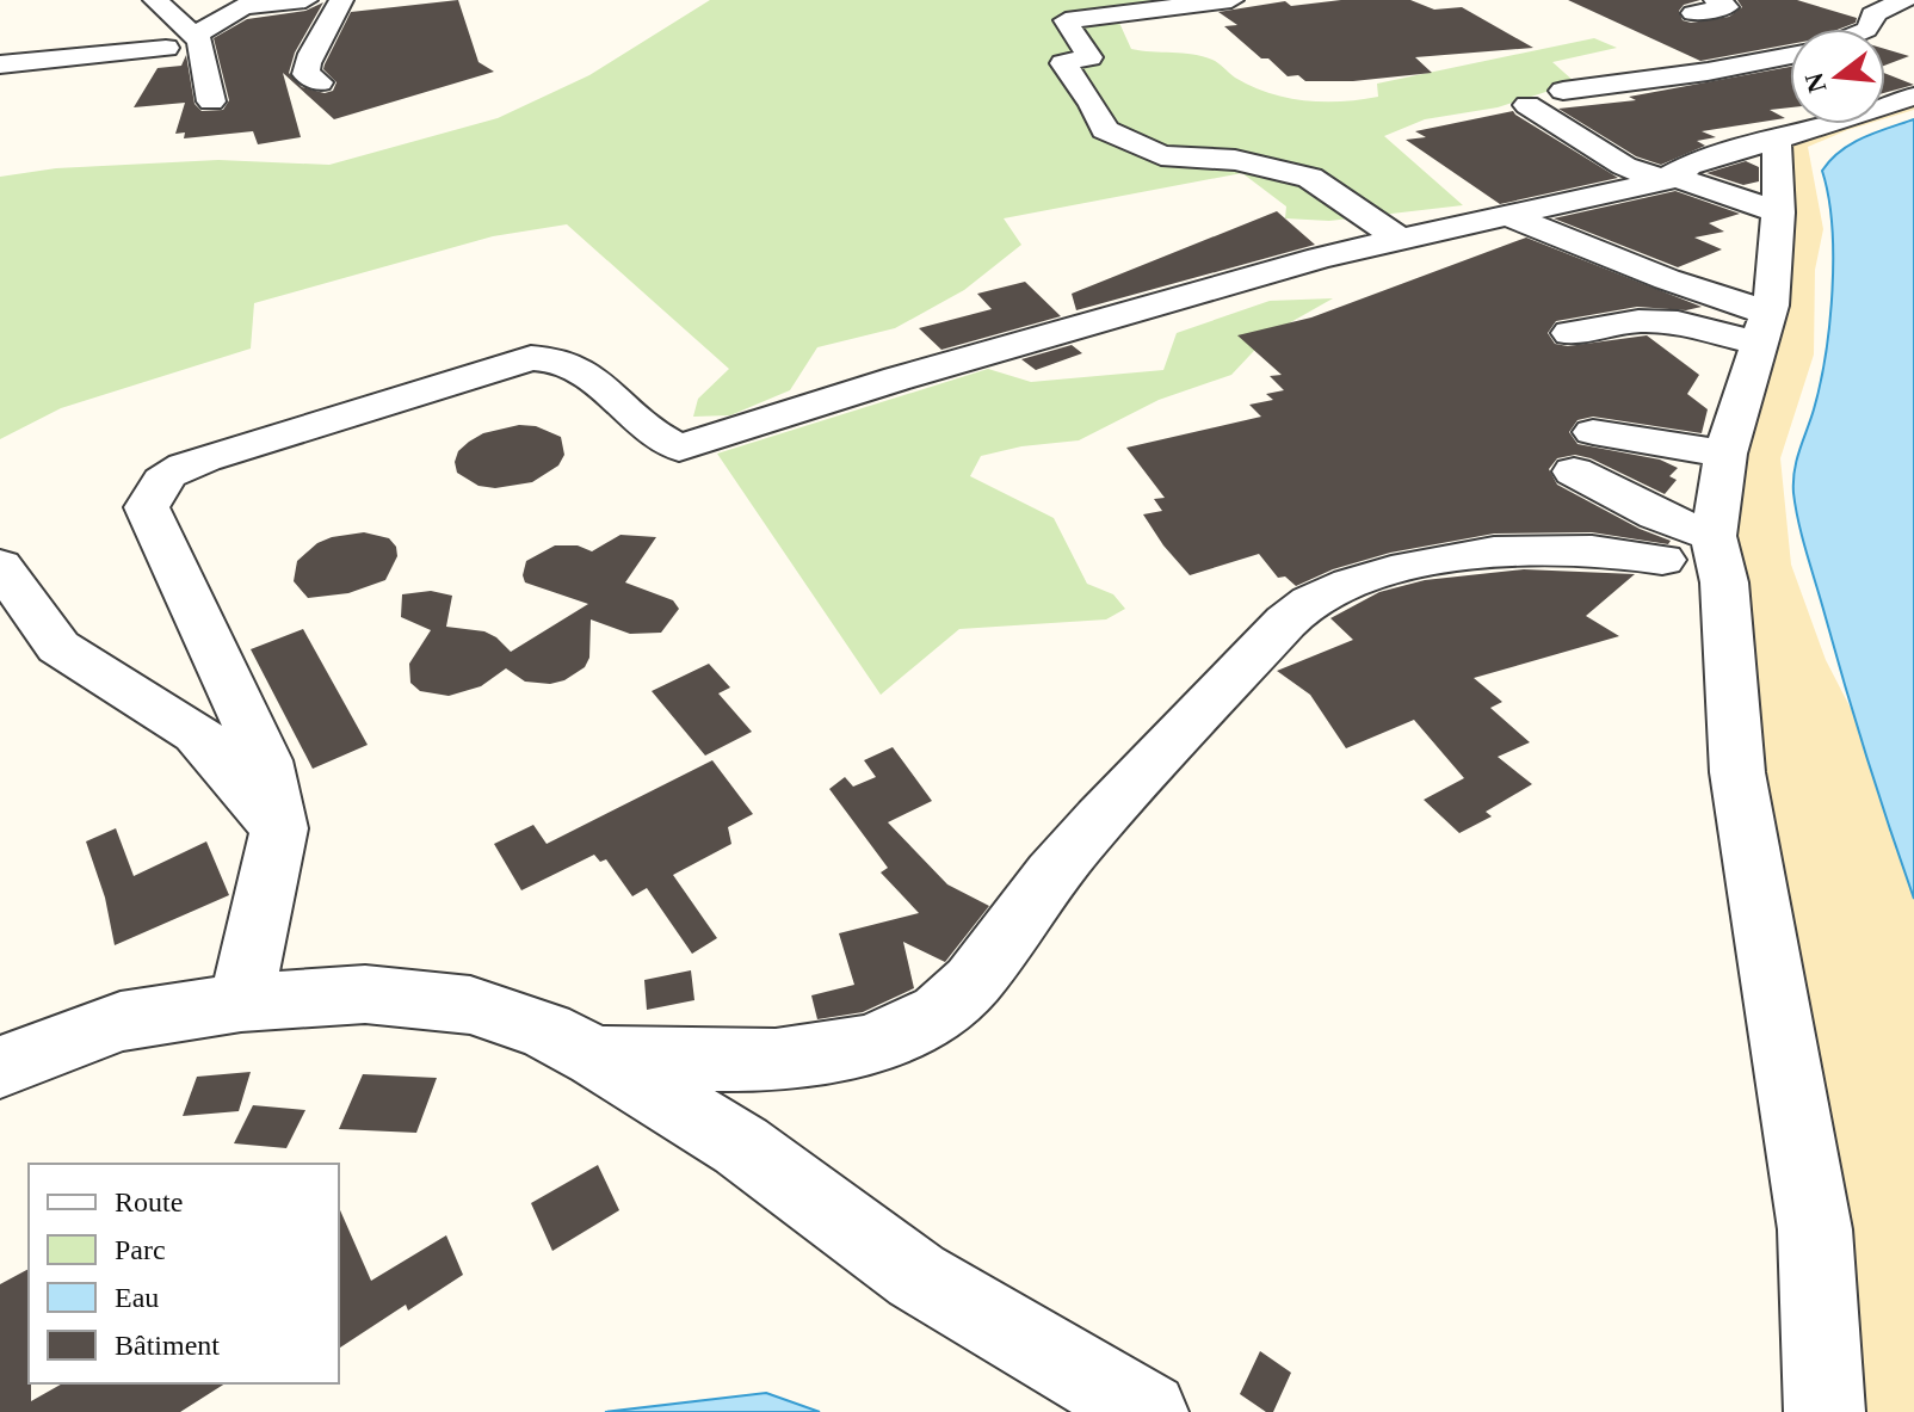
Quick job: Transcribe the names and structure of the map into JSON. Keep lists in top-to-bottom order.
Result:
{
  "legend": [
    "Route",
    "Parc",
    "Eau",
    "Bâtiment"
  ],
  "north": "left"
}
